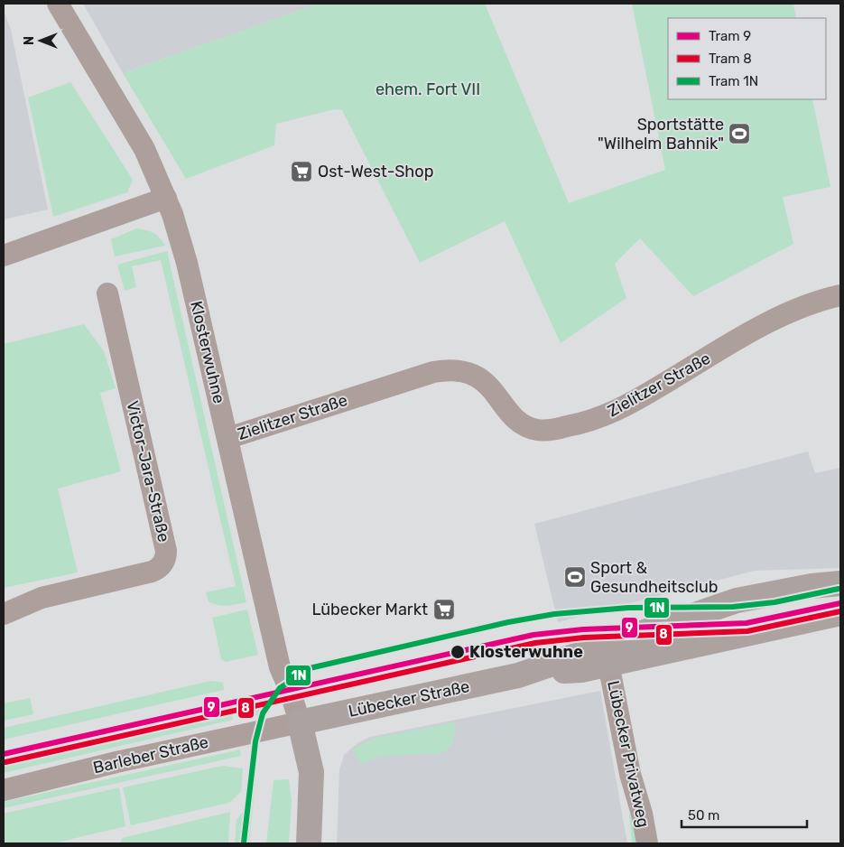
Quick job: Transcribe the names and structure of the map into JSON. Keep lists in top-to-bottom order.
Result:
{
  "streets": {
    "main road": ["Lübecker Straße"],
    "street": [
      "Klosterwuhne",
      "Zielitzer Straße",
      "Victor-Jara-Straße",
      "Lübecker Privatweg",
      "Barleber Straße"
    ]
  },
  "crossings": [
    ["Klosterwuhne", "Zielitzer Straße"],
    ["Klosterwuhne", "Lübecker Straße"],
    ["Klosterwuhne", "Barleber Straße"],
    ["Lübecker Straße", "Lübecker Privatweg"],
    ["Lübecker Straße", "Barleber Straße"]
  ],
  "parks": ["ehem. Fort VII"],
  "places": {
    "sports": ["Sportstätte \"Wilhelm Bahnik\"", "Sport & Gesundheitsclub"],
    "supermarket": ["Ost-West-Shop", "Lübecker Markt"],
    "other": ["Klosterwuhne"]
  },
  "lines": ["tram line 1N", "tram line 9", "tram line 8"],
  "legend": ["Tram 9", "Tram 8", "Tram 1N"],
  "scale_bar": "50 m",
  "north": "left"
}
